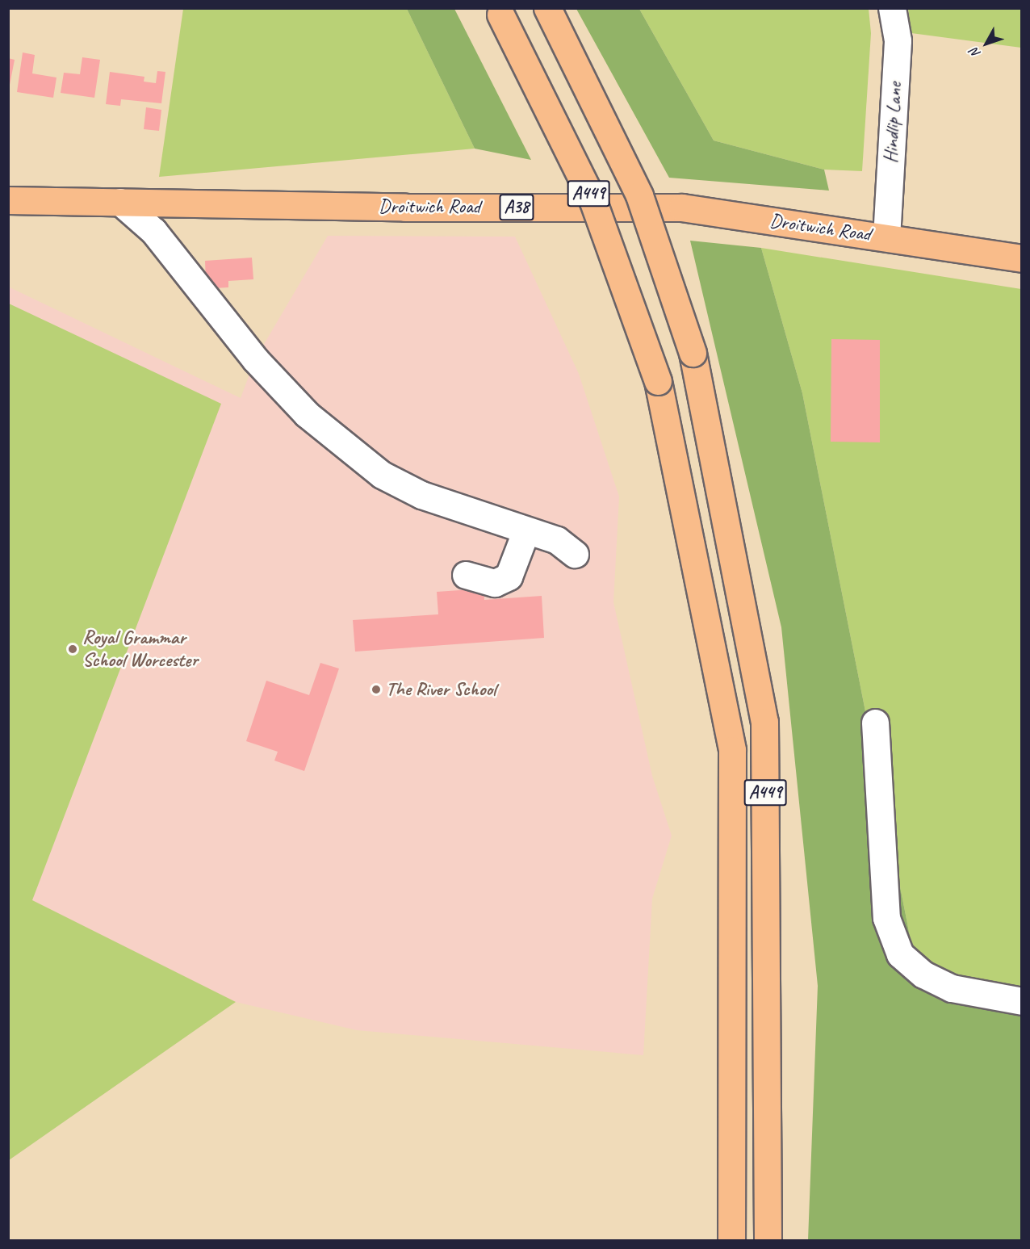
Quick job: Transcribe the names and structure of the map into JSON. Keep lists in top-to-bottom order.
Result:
{
  "streets": {
    "main road": ["A449", "Droitwich Road", "A38"],
    "street": ["Hindlip Lane"]
  },
  "crossings": [
    ["Hindlip Lane", "Droitwich Road"]
  ],
  "places": ["Royal Grammar School Worcester", "The River School"],
  "north": "bottom left"
}
